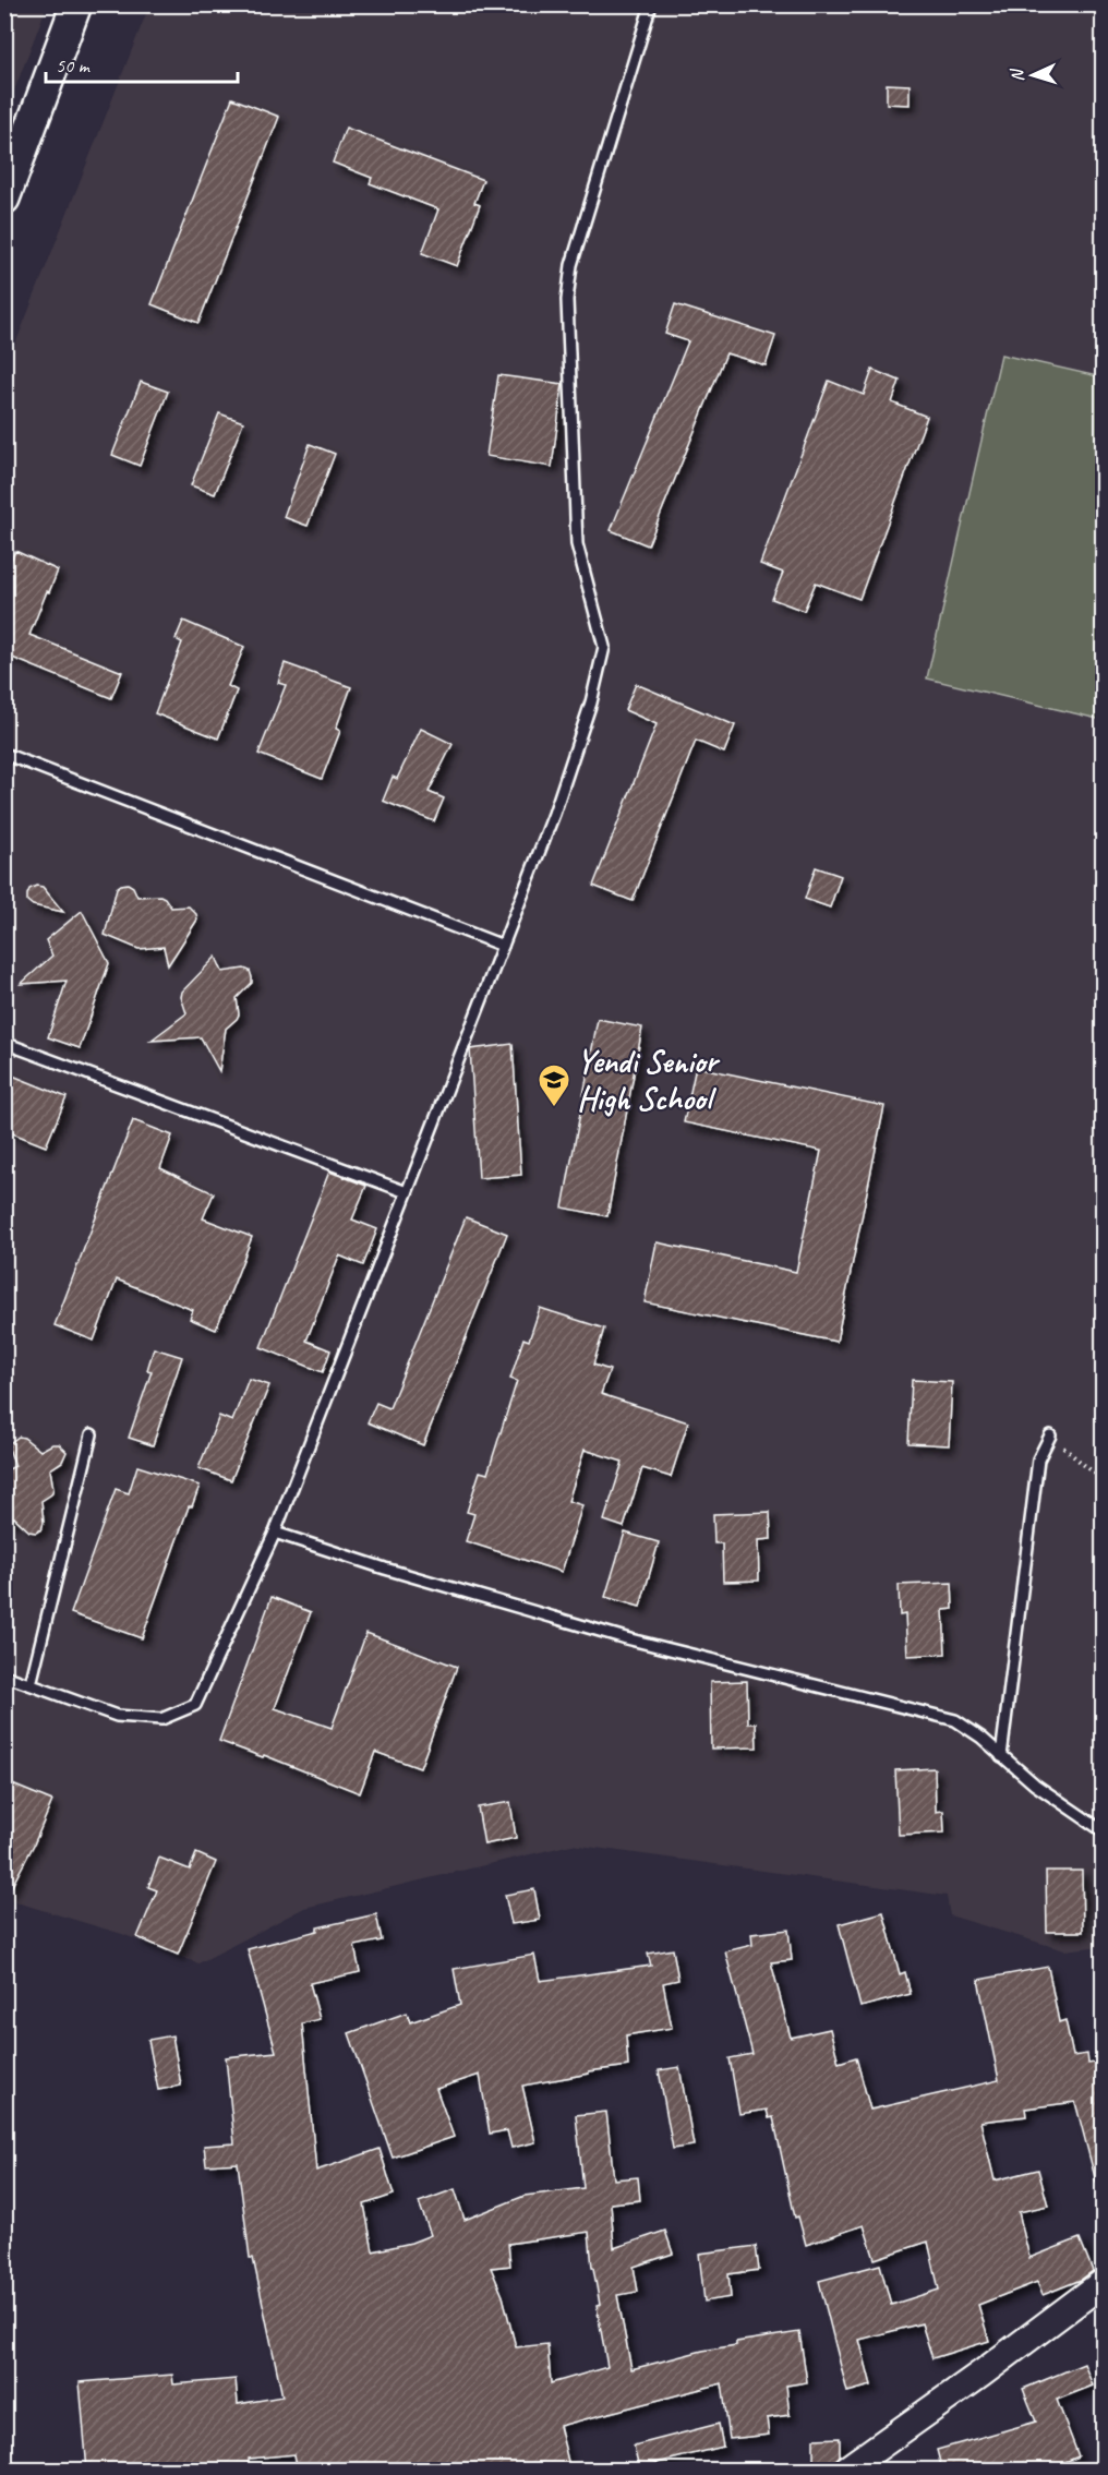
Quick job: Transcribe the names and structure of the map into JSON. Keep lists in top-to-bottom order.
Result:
{
  "places": {
    "school or university": ["Yendi Senior High School"]
  },
  "scale_bar": "50 m",
  "north": "left"
}
